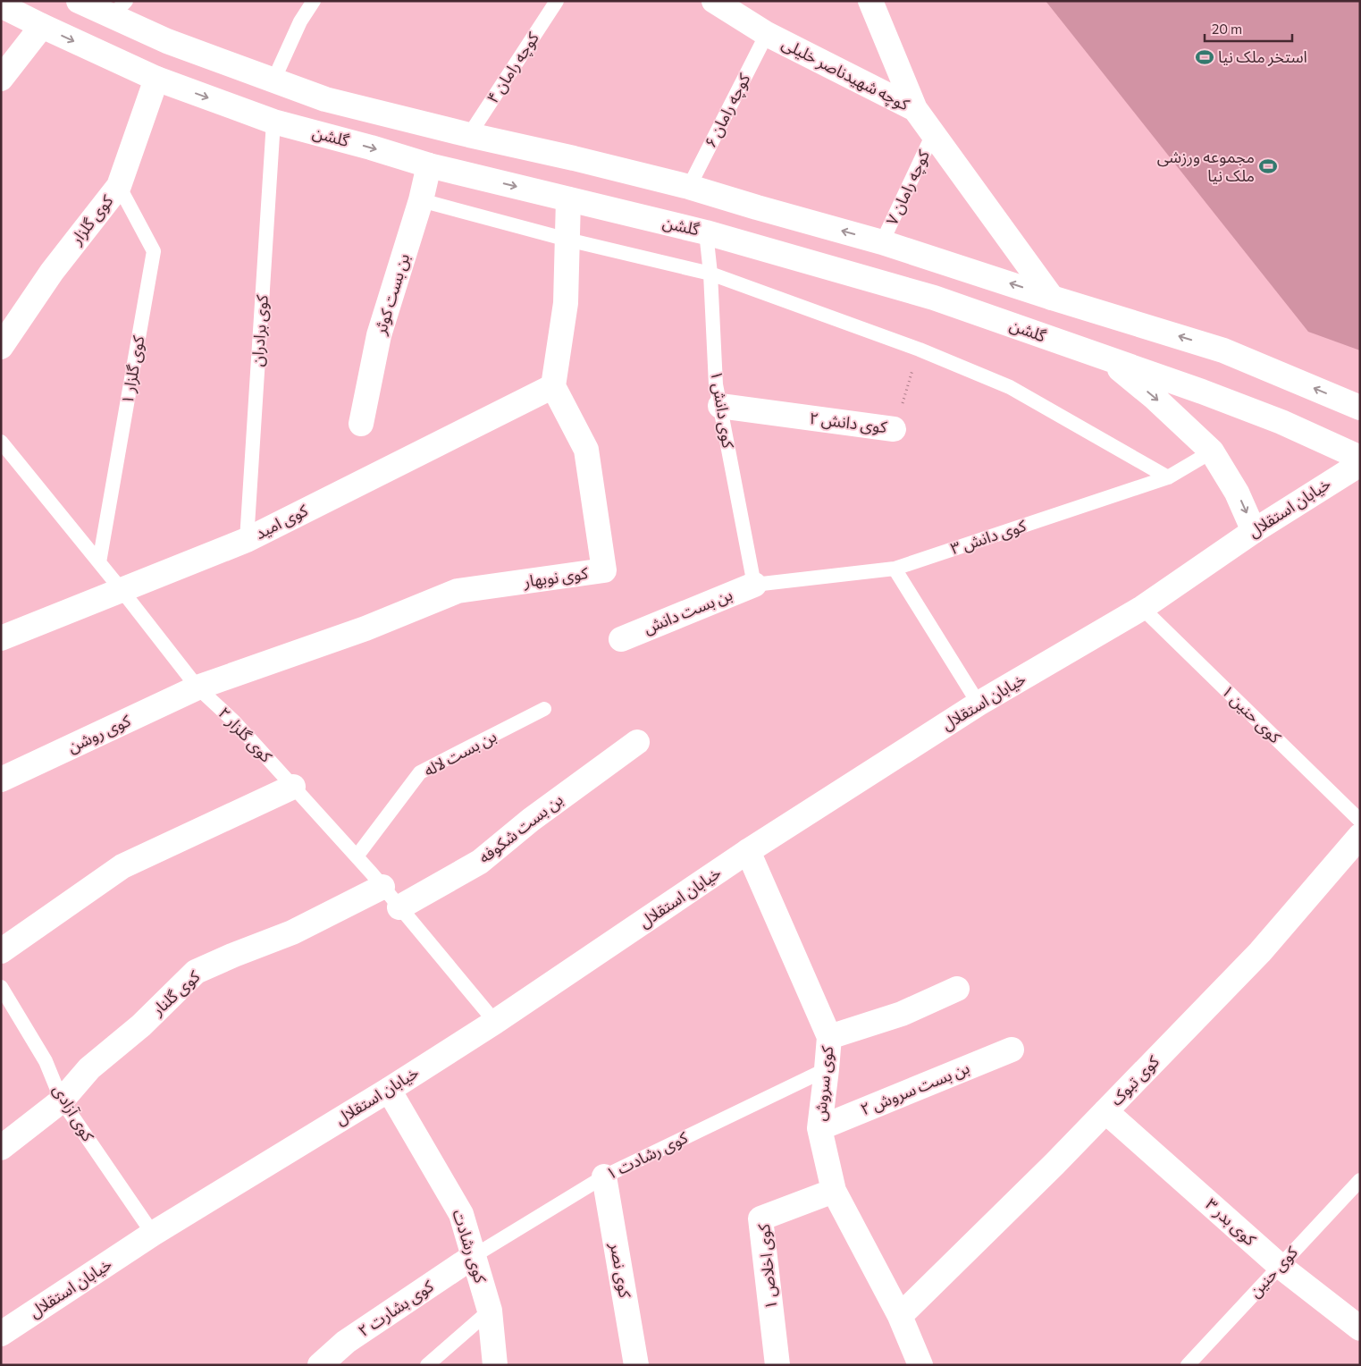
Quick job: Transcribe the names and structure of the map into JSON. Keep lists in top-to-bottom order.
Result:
{
  "streets": {
    "street": [
      "کوچه شهیدناصر خلیلی",
      "گلشن",
      "کوی گلزار",
      "بن بست کوثر",
      "کوی دانش ۲",
      "خیابان استقلال",
      "کوی امید",
      "کوی نوبهار",
      "بن بست دانش",
      "کوی روشن",
      "بن بست شکوفه",
      "کوی گلنار",
      "کوی تبوک",
      "کوی سروش",
      "بن بست سروش ۲",
      "کوی بدر ۳",
      "کوی رشادت",
      "کوی اخلاص ۱",
      "کوی نصر",
      "کوی بشارت ۲"
    ],
    "lane": [
      "کوچه رامان ۴",
      "کوچه رامان ۶",
      "کوچه رامان ۷",
      "کوی برادران",
      "کوی گلزار ۱",
      "کوی دانش ۱",
      "کوی دانش ۳",
      "کوی حنین ۱",
      "کوی گلزار ۲",
      "بن بست لاله",
      "کوی آزادی",
      "کوی رشادت ۱",
      "کوی حنین"
    ]
  },
  "crossings": [
    ["کوچه شهیدناصر خلیلی", "کوچه رامان ۶"],
    ["کوچه شهیدناصر خلیلی", "کوچه رامان ۷"],
    ["گلشن", "کوی گلزار"],
    ["گلشن", "بن بست کوثر"],
    ["گلشن", "کوی برادران"],
    ["گلشن", "کوی دانش ۱"],
    ["کوی گلزار", "کوی گلزار ۱"],
    ["کوی برادران", "کوی امید"],
    ["کوی گلزار ۱", "کوی گلزار ۲"],
    ["کوی دانش ۱", "کوی دانش ۲"],
    ["کوی دانش ۱", "کوی دانش ۳"],
    ["کوی دانش ۱", "بن بست دانش"],
    ["خیابان استقلال", "کوی حنین ۱"],
    ["خیابان استقلال", "کوی گلزار ۲"],
    ["خیابان استقلال", "کوی سروش"],
    ["خیابان استقلال", "کوی آزادی"],
    ["خیابان استقلال", "کوی رشادت"],
    ["کوی امید", "کوی نوبهار"],
    ["کوی امید", "کوی گلزار ۲"],
    ["کوی دانش ۳", "بن بست دانش"],
    ["کوی نوبهار", "کوی روشن"],
    ["کوی نوبهار", "کوی گلزار ۲"],
    ["کوی روشن", "کوی گلزار ۲"],
    ["کوی گلزار ۲", "بن بست لاله"],
    ["کوی گلزار ۲", "بن بست شکوفه"],
    ["کوی گلزار ۲", "کوی گلنار"],
    ["کوی گلنار", "کوی آزادی"],
    ["کوی تبوک", "کوی سروش"],
    ["کوی تبوک", "کوی بدر ۳"],
    ["کوی سروش", "بن بست سروش ۲"],
    ["کوی سروش", "کوی رشادت ۱"],
    ["کوی سروش", "کوی اخلاص ۱"],
    ["کوی رشادت ۱", "کوی رشادت"],
    ["کوی رشادت ۱", "کوی نصر"],
    ["کوی رشادت ۱", "کوی بشارت ۲"],
    ["کوی بدر ۳", "کوی حنین"],
    ["کوی رشادت", "کوی بشارت ۲"]
  ],
  "places": {
    "sports": ["استخر ملک نیا", "مجموعه ورزشی ملک نیا"]
  },
  "scale_bar": "20 m"
}
